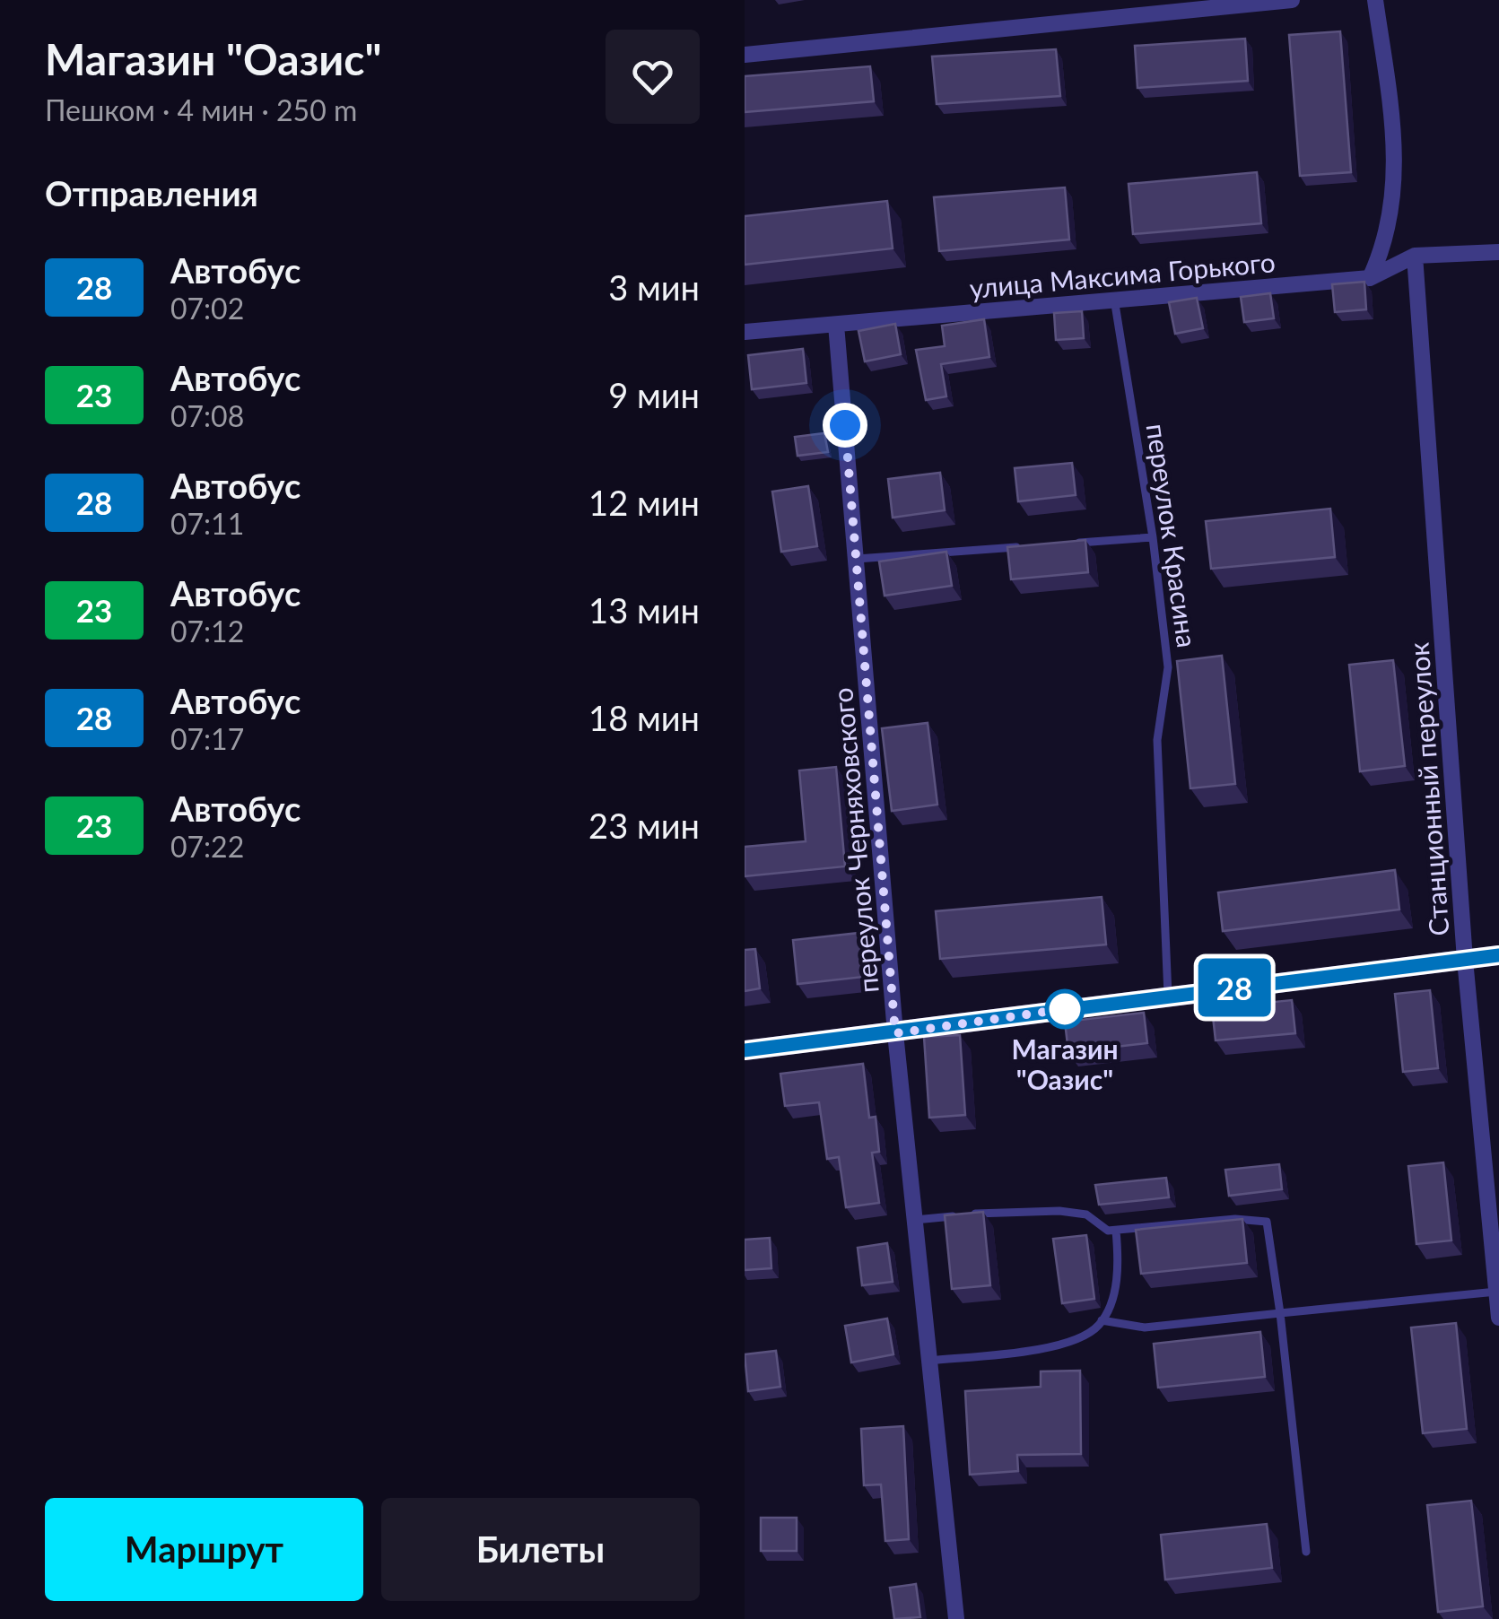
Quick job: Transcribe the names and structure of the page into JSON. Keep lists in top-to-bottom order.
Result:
{
  "streets": {
    "street": ["улица Максима Горького", "Станционный переулок", "переулок Черняховского"],
    "lane": ["переулок Красина"]
  },
  "crossings": [
    ["улица Максима Горького", "переулок Красина"],
    ["улица Максима Горького", "Станционный переулок"],
    ["улица Максима Горького", "переулок Черняховского"]
  ],
  "places": ["Магазин \"Оазис\""],
  "lines": ["bus line 28"],
  "page": {
    "heading": [
      ["Магазин \"Оазис\"", "Пешком · 4 мин · 250 m"],
      "Отправления"
    ],
    "on_map": "28",
    "list": [
      {
        "mark": "28",
        "name": "Автобус",
        "note": "07:02",
        "value": "3 мин"
      },
      {
        "mark": "23",
        "name": "Автобус",
        "note": "07:08",
        "value": "9 мин"
      },
      {
        "mark": "28",
        "name": "Автобус",
        "note": "07:11",
        "value": "12 мин"
      },
      {
        "mark": "23",
        "name": "Автобус",
        "note": "07:12",
        "value": "13 мин"
      },
      {
        "mark": "28",
        "name": "Автобус",
        "note": "07:17",
        "value": "18 мин"
      },
      {
        "mark": "23",
        "name": "Автобус",
        "note": "07:22",
        "value": "23 мин"
      }
    ],
    "buttons": ["Маршрут", "Билеты"]
  }
}
